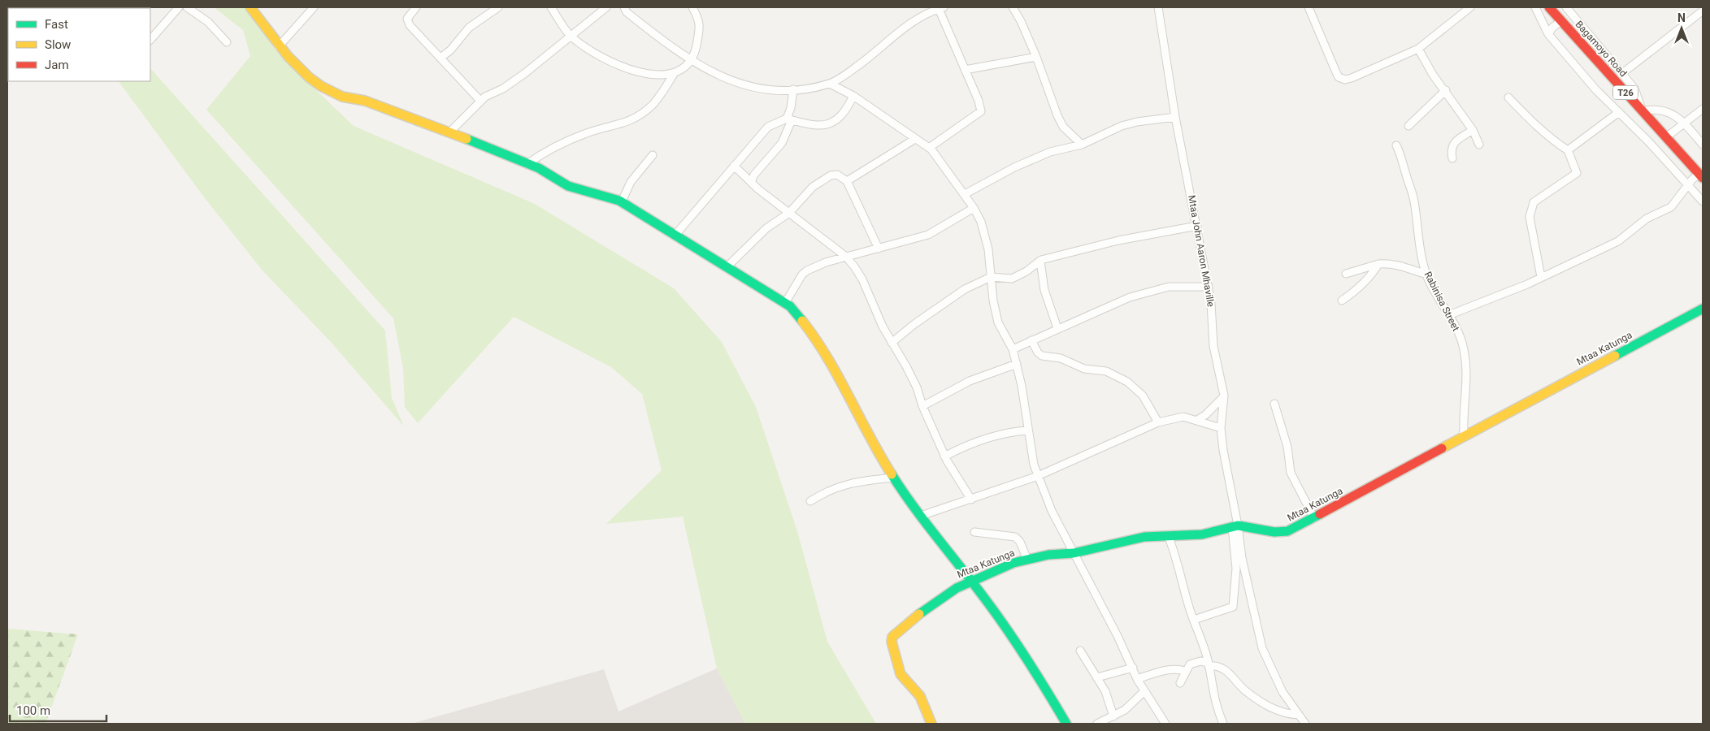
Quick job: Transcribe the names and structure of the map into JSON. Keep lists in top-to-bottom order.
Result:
{
  "streets": {
    "main road": ["Bagamoyo Road", "T26", "Mtaa Katunga"],
    "street": ["Mtaa John Aaron Mhaville", "Rabinisa Street"]
  },
  "crossings": [
    ["Mtaa John Aaron Mhaville", "Mtaa Katunga"],
    ["Rabinisa Street", "Mtaa Katunga"]
  ],
  "legend": ["Fast", "Slow", "Jam"],
  "scale_bar": "100 m",
  "north": "top"
}
